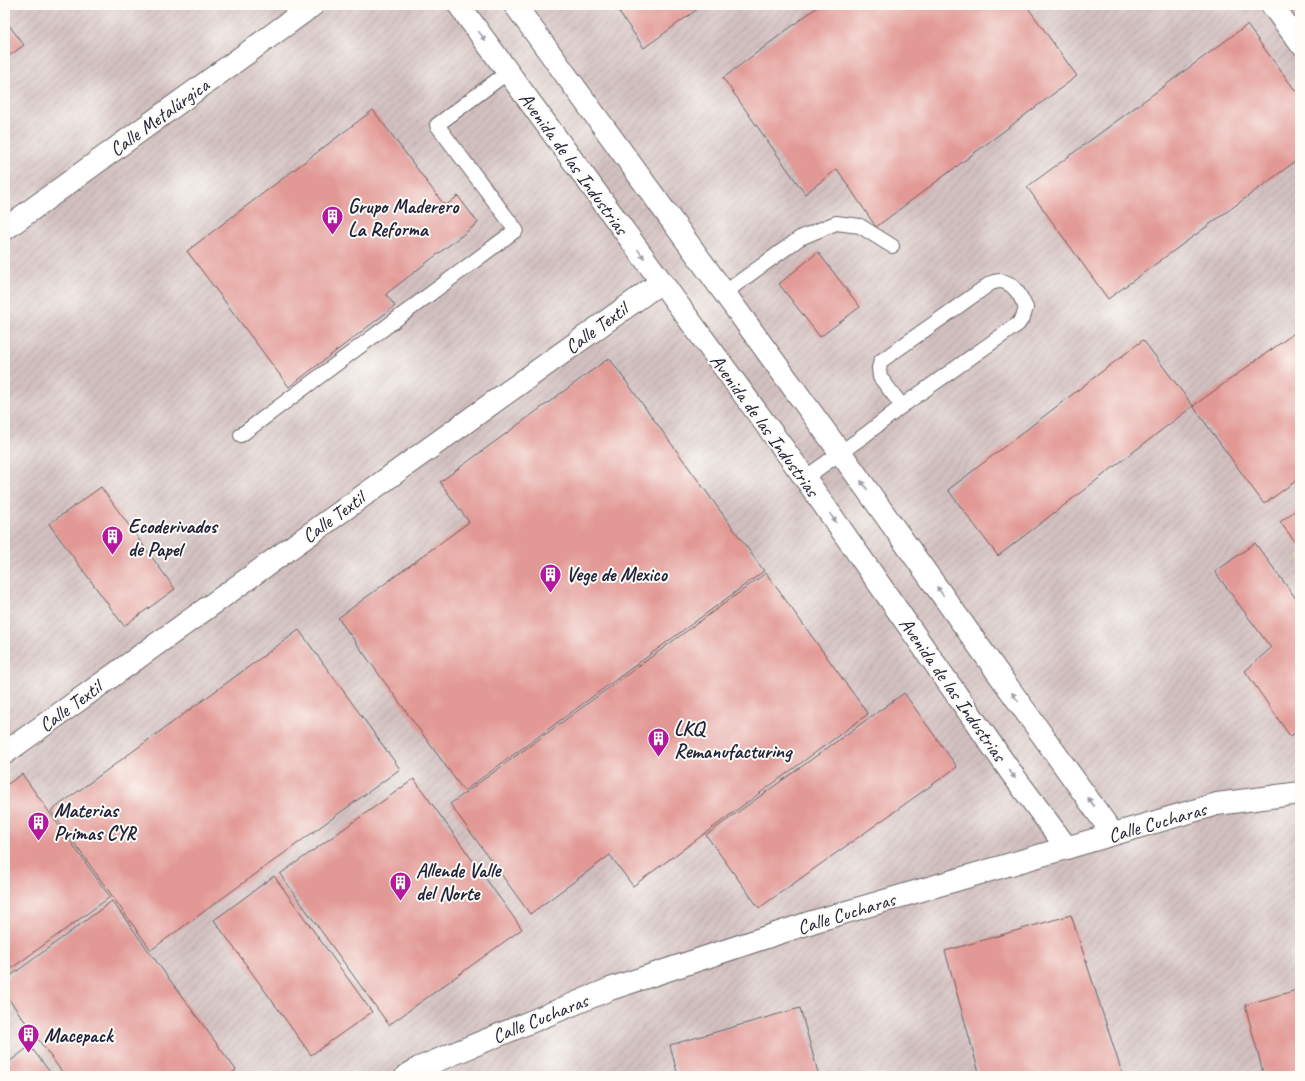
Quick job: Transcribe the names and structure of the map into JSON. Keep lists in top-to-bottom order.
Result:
{
  "streets": {
    "street": [
      "Calle Metalúrgica",
      "Avenida de las Industrias",
      "Calle Textil",
      "Calle Cucharas"
    ]
  },
  "crossings": [
    ["Avenida de las Industrias", "Calle Textil"],
    ["Avenida de las Industrias", "Calle Cucharas"]
  ],
  "places": {
    "building": [
      "Grupo Maderero La Reforma",
      "Ecoderivados de Papel",
      "Vege de Mexico",
      "LKQ Remanufacturing",
      "Materias Primas CYR",
      "Allende Valle del Norte",
      "Macepack"
    ]
  }
}
